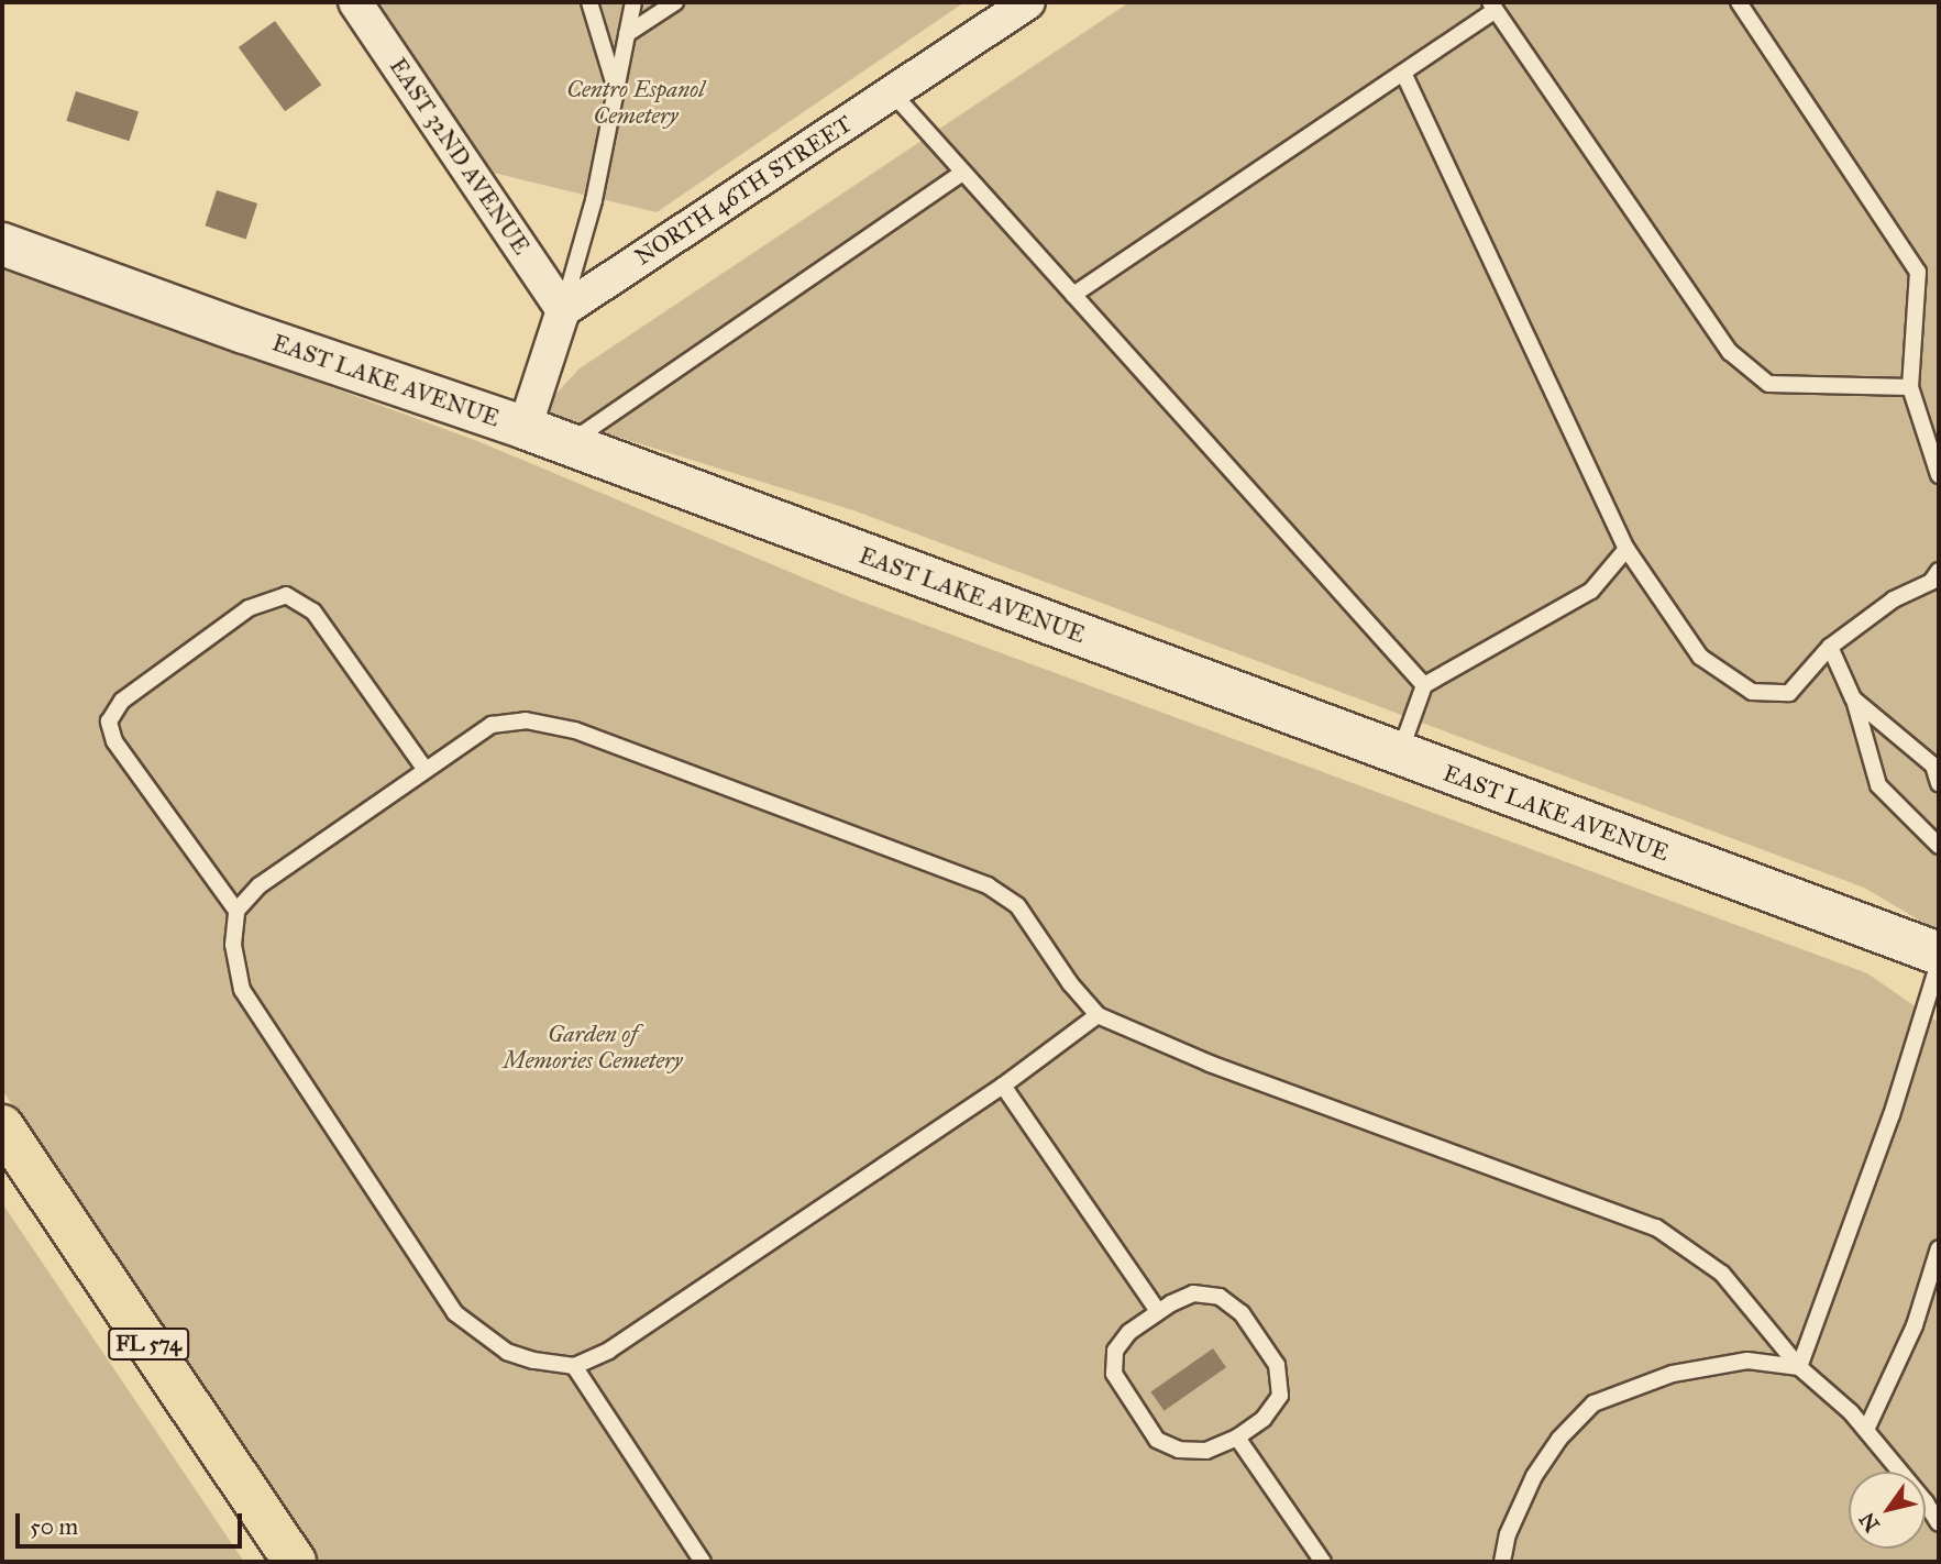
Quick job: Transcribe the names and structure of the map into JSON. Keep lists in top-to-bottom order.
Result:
{
  "streets": {
    "main road": ["FL 574"],
    "street": ["EAST 32ND AVENUE", "NORTH 46TH STREET", "EAST LAKE AVENUE"]
  },
  "crossings": [
    ["EAST 32ND AVENUE", "NORTH 46TH STREET"]
  ],
  "parks": ["Centro Espanol Cemetery", "Garden of Memories Cemetery"],
  "scale_bar": "50 m",
  "north": "bottom left"
}
